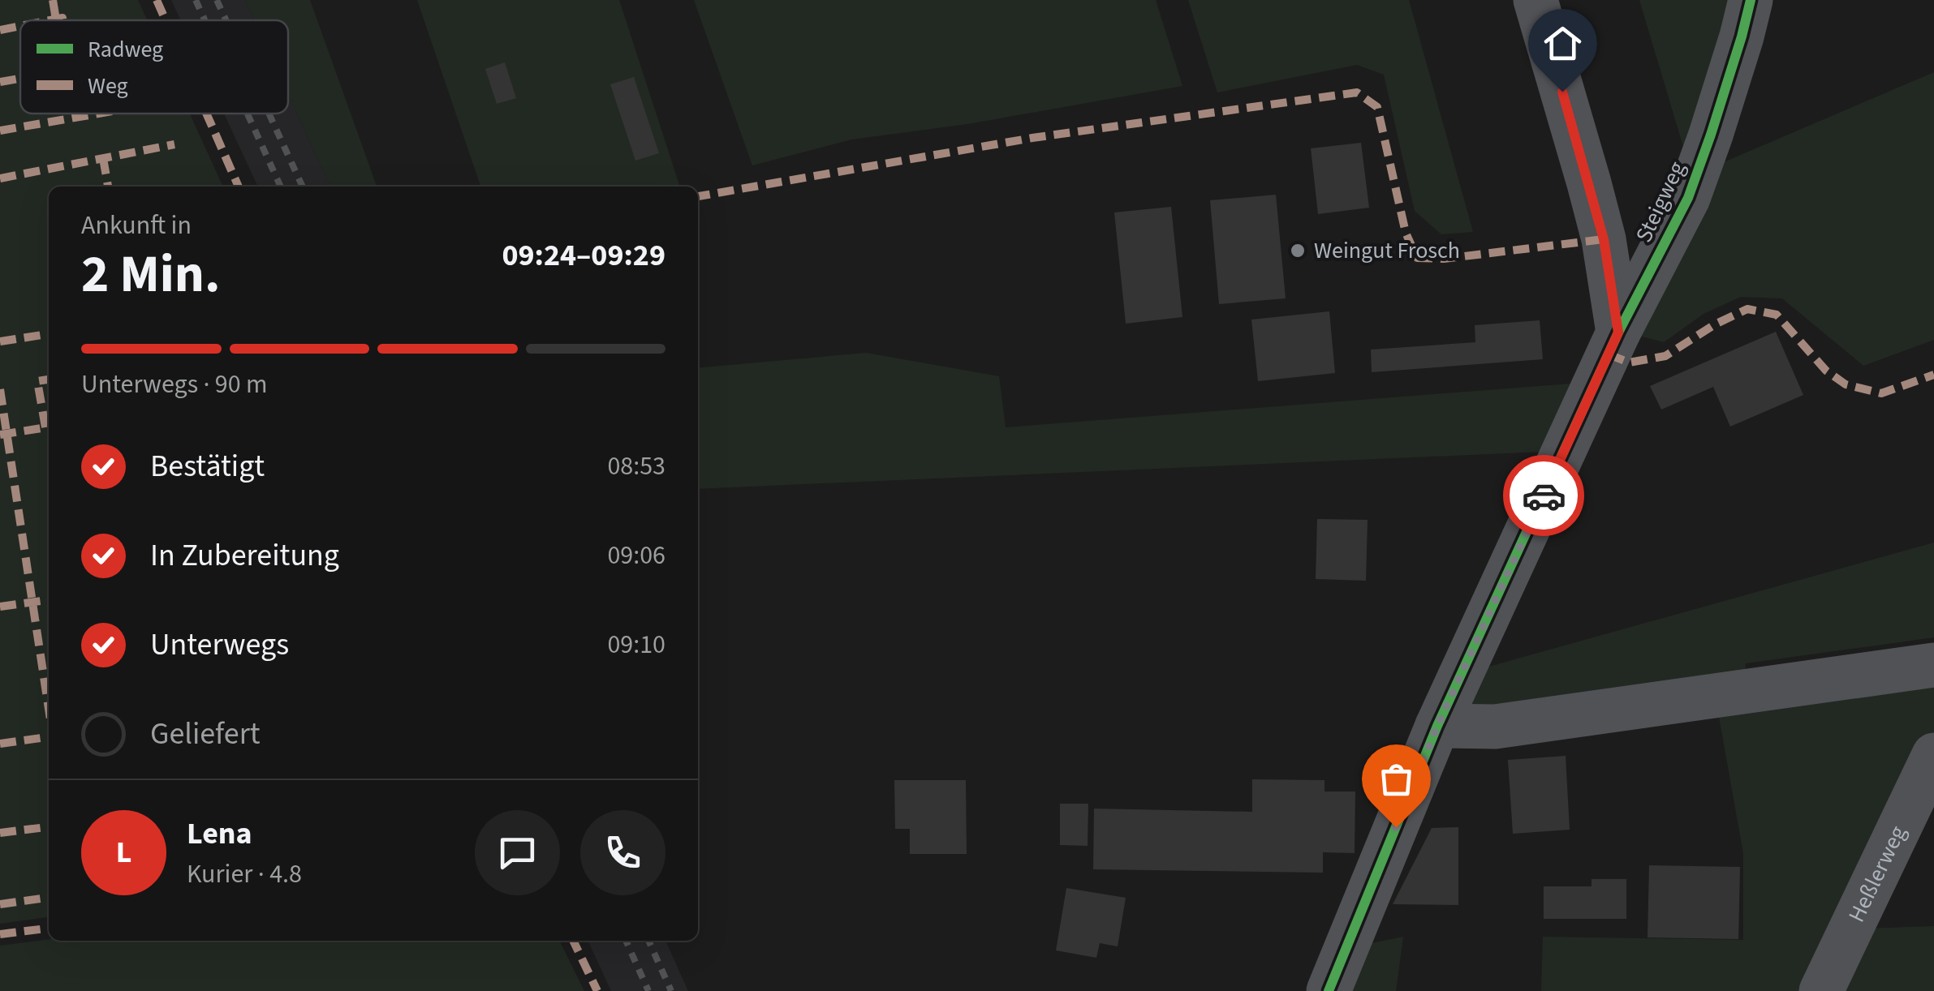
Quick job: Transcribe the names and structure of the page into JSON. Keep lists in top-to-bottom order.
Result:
{
  "streets": {
    "lane": ["Steigweg", "Heßlerweg"]
  },
  "places": ["Weingut Frosch"],
  "legend": ["Radweg", "Weg"],
  "page": {
    "heading": ["2 Min.", "Ankunft in", "09:24–09:29"],
    "panel": ["Lena", "Kurier · 4.8"],
    "bar": "Unterwegs · 90 m",
    "list": [
      ["Bestätigt", "08:53"],
      ["In Zubereitung", "09:06"],
      ["Unterwegs", "09:10"],
      "Geliefert"
    ],
    "round": "L"
  }
}
